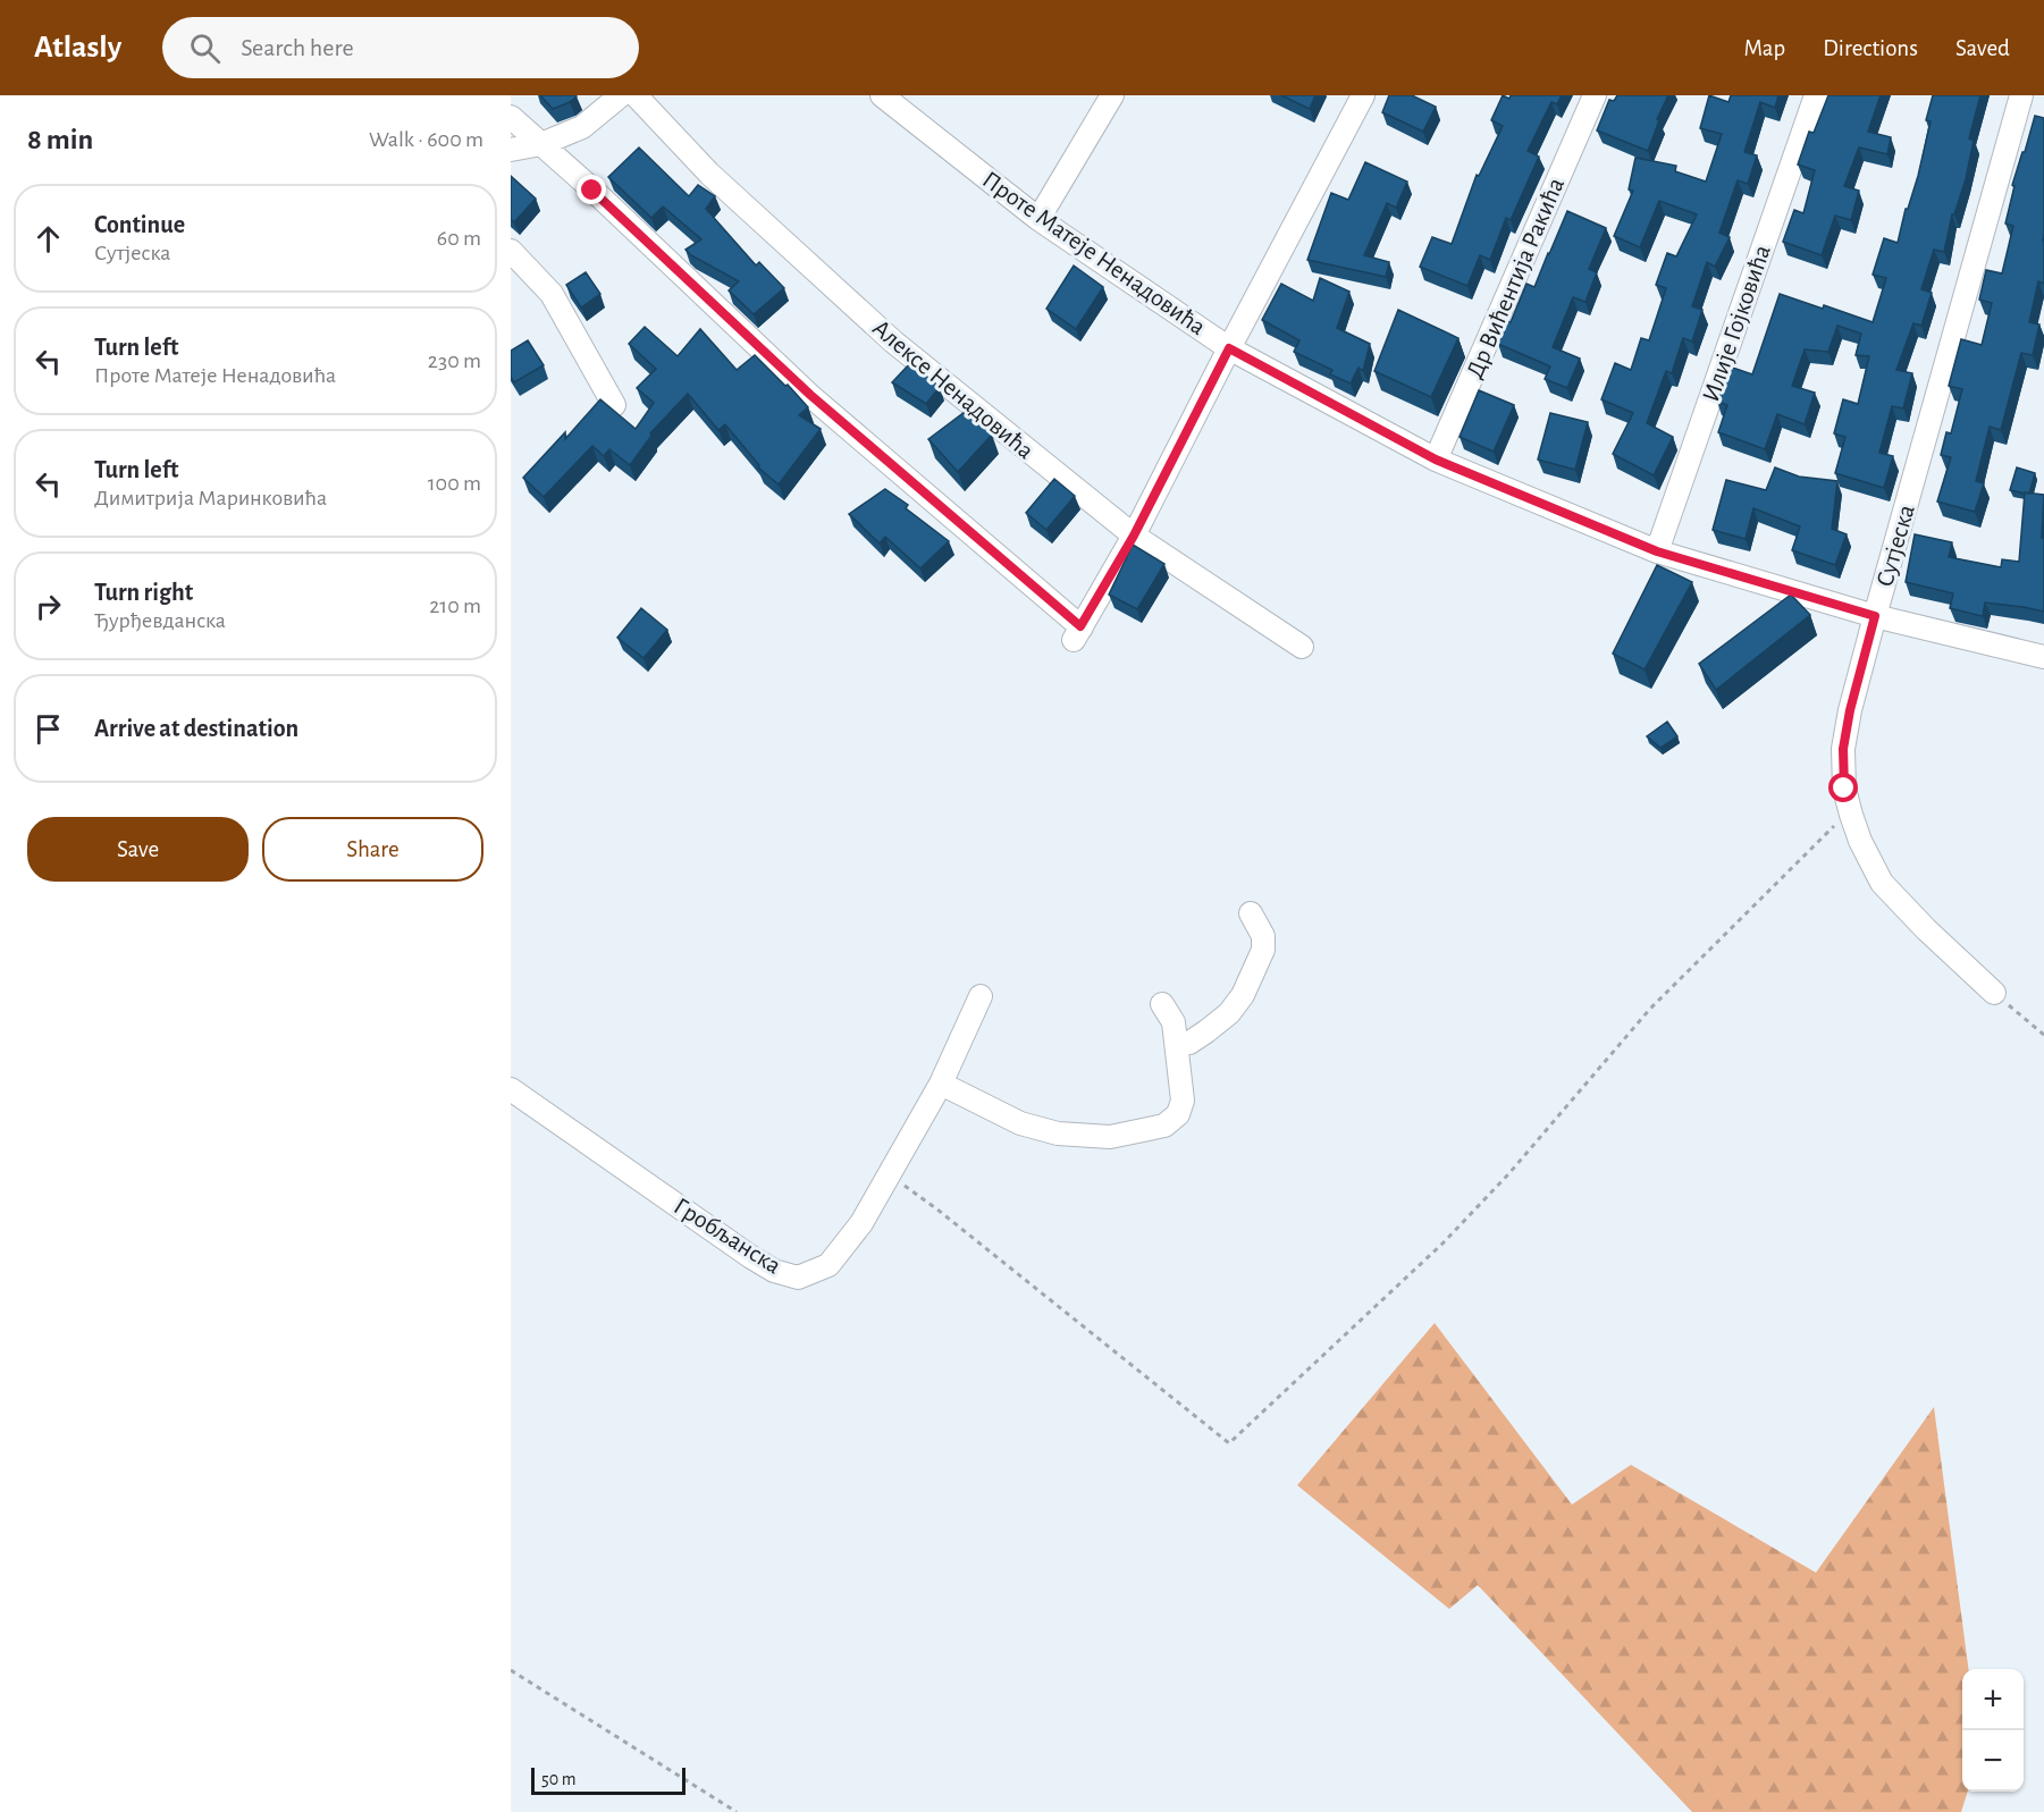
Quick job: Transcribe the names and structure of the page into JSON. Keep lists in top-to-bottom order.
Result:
{
  "streets": {
    "street": [
      "Проте Матеје Ненадовића",
      "Др Вићентија Ракића",
      "Илије Гојковића",
      "Алексе Ненадовића",
      "Сутјеска",
      "Гробљанска"
    ]
  },
  "crossings": [
    ["Проте Матеје Ненадовића", "Др Вићентија Ракића"],
    ["Проте Матеје Ненадовића", "Илије Гојковића"],
    ["Проте Матеје Ненадовића", "Сутјеска"]
  ],
  "scale_bar": "50 m",
  "page": {
    "header": "Atlasly",
    "search": "Search here",
    "nav": ["Map", "Directions", "Saved"],
    "heading": ["8 min", "Walk · 600 m"],
    "list": [
      ["Continue", "Сутјеска", "60 m"],
      ["Turn left", "Проте Матеје Ненадовића", "230 m"],
      ["Turn left", "Димитрија Маринковића", "100 m"],
      ["Turn right", "Ђурђевданска", "210 m"],
      "Arrive at destination"
    ],
    "buttons": ["Save", "Share"],
    "map_buttons": ["+", "−"],
    "scale": "50 m"
  }
}
